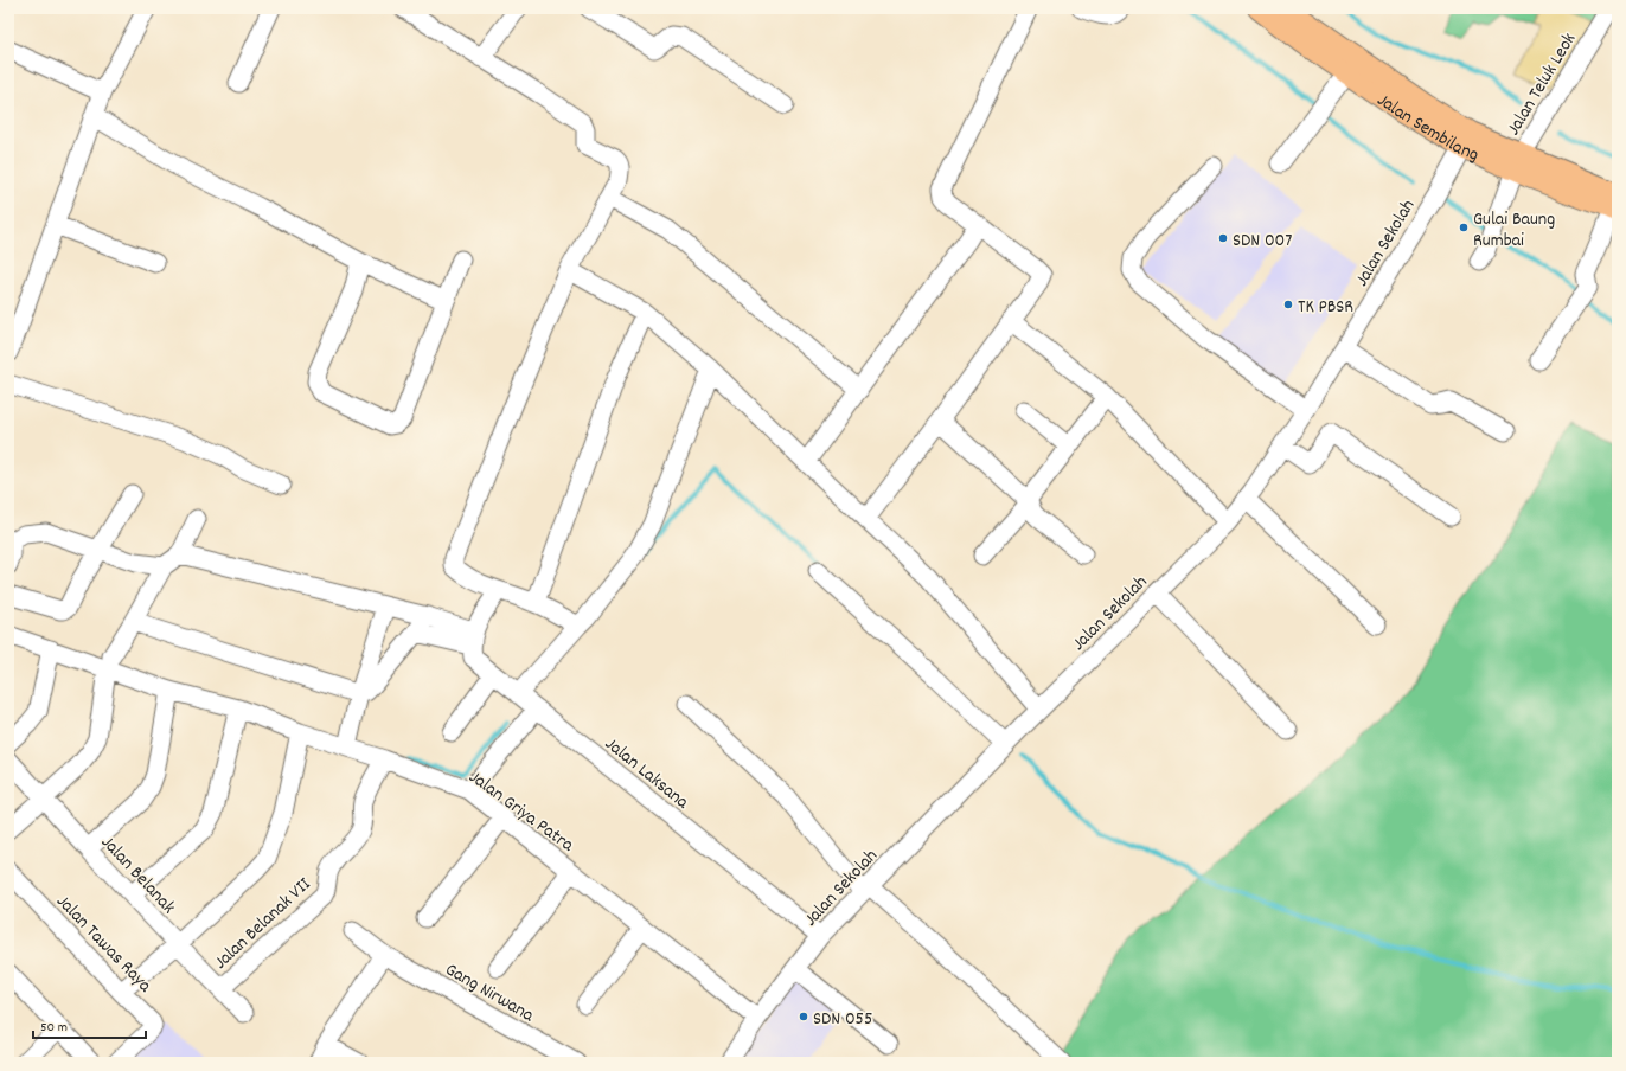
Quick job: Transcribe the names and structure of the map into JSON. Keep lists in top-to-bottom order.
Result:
{
  "streets": {
    "main road": ["Jalan Sembilang"],
    "street": [
      "Jalan Teluk Leok",
      "Jalan Sekolah",
      "Jalan Laksana",
      "Jalan Griya Patra",
      "Jalan Belanak",
      "Jalan Belanak VII",
      "Jalan Tawas Raya",
      "Gang Nirwana"
    ]
  },
  "crossings": [
    ["Jalan Teluk Leok", "Jalan Sembilang"],
    ["Jalan Sembilang", "Jalan Sekolah"],
    ["Jalan Sekolah", "Jalan Laksana"],
    ["Jalan Sekolah", "Jalan Griya Patra"],
    ["Jalan Griya Patra", "Jalan Belanak VII"],
    ["Jalan Belanak", "Jalan Belanak VII"]
  ],
  "places": [
    "Gulai Baung Rumbai",
    "SDN 007",
    "TK PBSR",
    "SDN 055"
  ],
  "scale_bar": "50 m"
}
